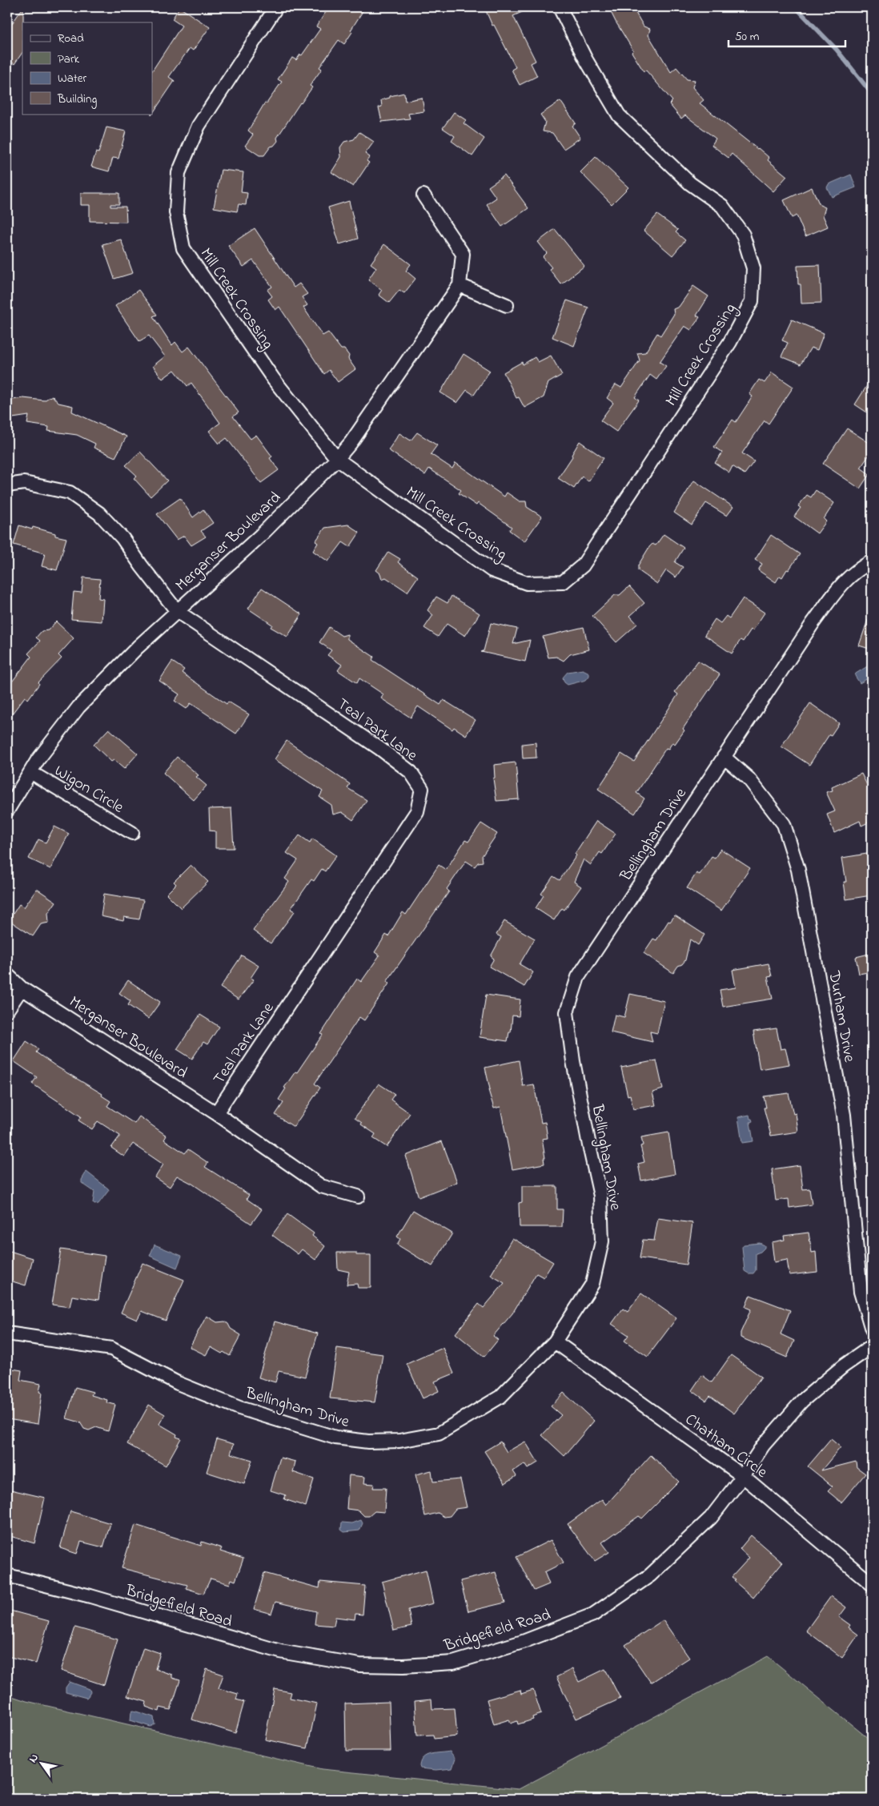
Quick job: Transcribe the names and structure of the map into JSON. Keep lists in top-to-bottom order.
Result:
{
  "streets": {
    "street": [
      "Mill Creek Crossing",
      "Merganser Boulevard",
      "Teal Park Lane",
      "Wigon Circle",
      "Bellingham Drive",
      "Durham Drive",
      "Chatham Circle",
      "Bridgefield Road"
    ]
  },
  "crossings": [
    ["Mill Creek Crossing", "Merganser Boulevard"],
    ["Merganser Boulevard", "Teal Park Lane"],
    ["Merganser Boulevard", "Wigon Circle"],
    ["Bellingham Drive", "Durham Drive"],
    ["Bellingham Drive", "Chatham Circle"],
    ["Chatham Circle", "Bridgefield Road"]
  ],
  "legend": [
    "Road",
    "Park",
    "Water",
    "Building"
  ],
  "scale_bar": "50 m",
  "north": "top left"
}
